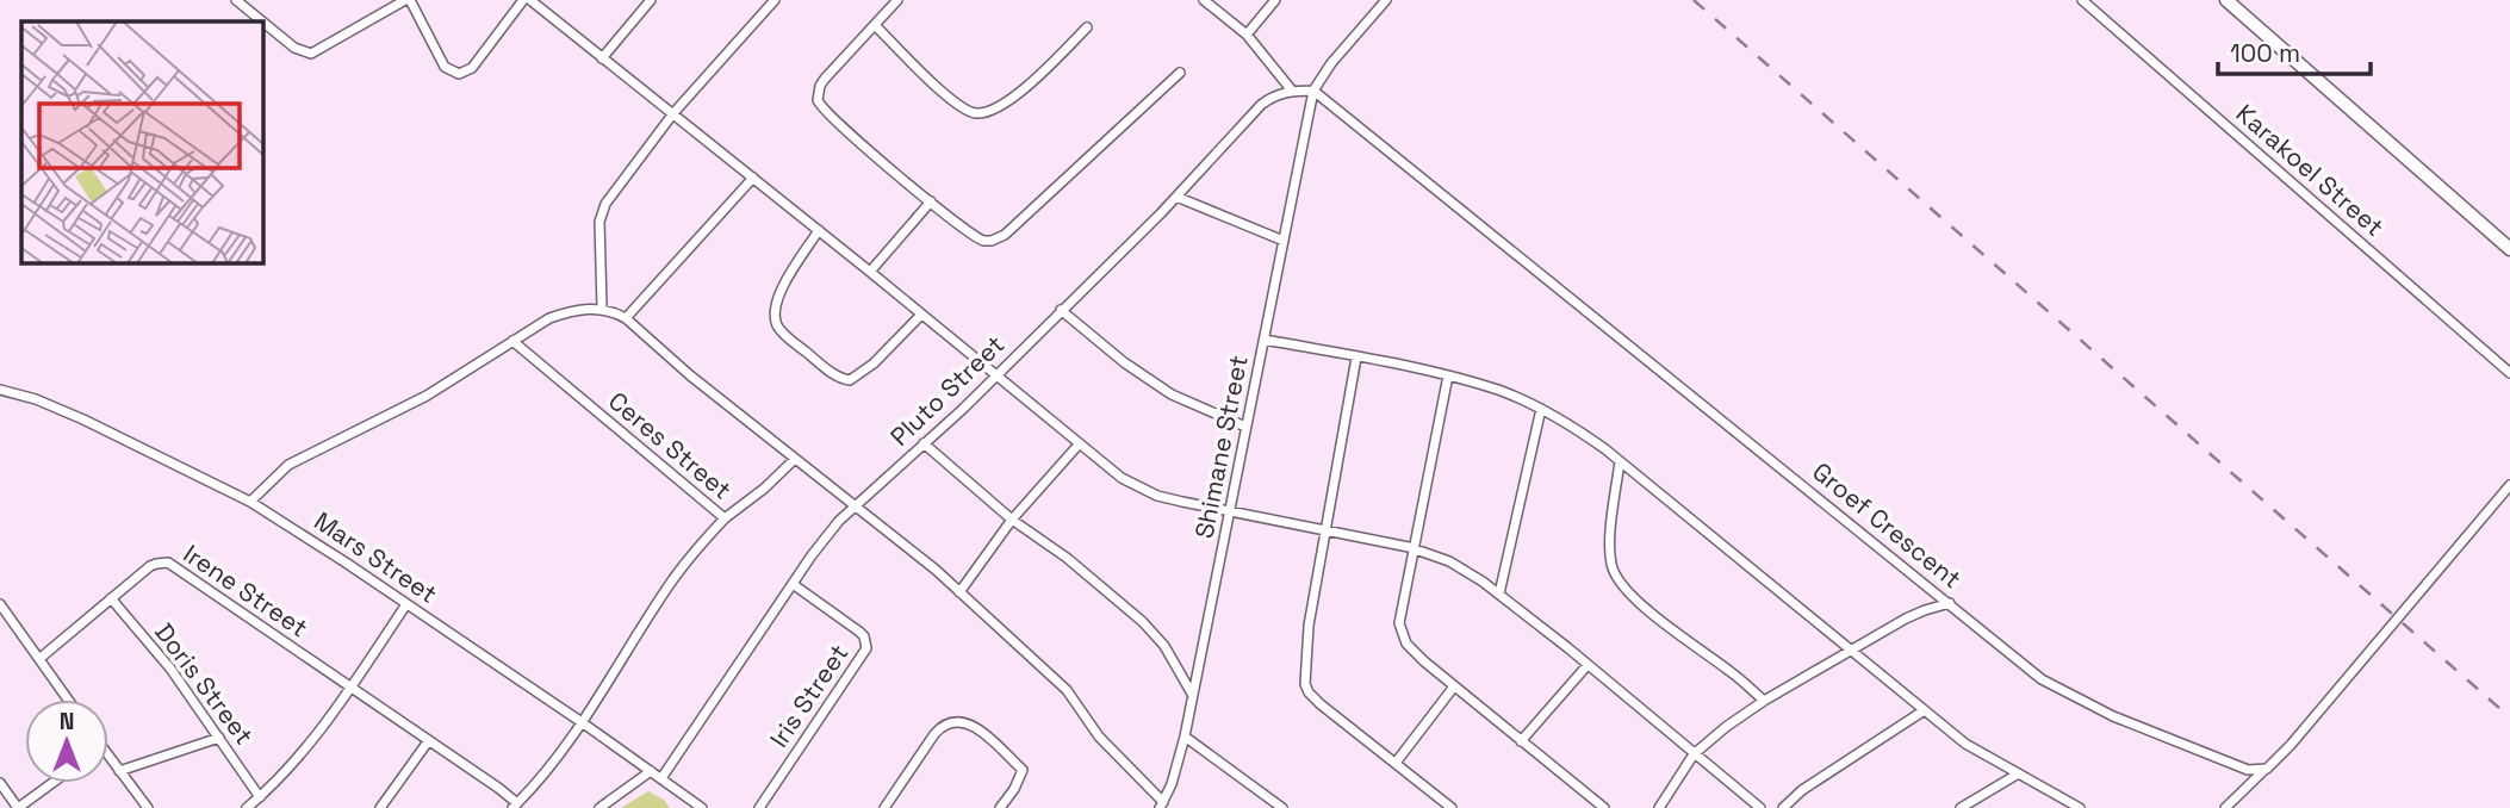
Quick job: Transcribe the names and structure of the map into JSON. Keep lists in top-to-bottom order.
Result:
{
  "streets": {
    "street": [
      "Karakoel Street",
      "Pluto Street",
      "Ceres Street",
      "Shimane Street",
      "Groef Crescent",
      "Mars Street",
      "Irene Street",
      "Doris Street",
      "Iris Street"
    ]
  },
  "crossings": [
    ["Pluto Street", "Shimane Street"],
    ["Pluto Street", "Groef Crescent"],
    ["Pluto Street", "Mars Street"],
    ["Pluto Street", "Iris Street"],
    ["Ceres Street", "Mars Street"],
    ["Ceres Street", "Irene Street"],
    ["Shimane Street", "Groef Crescent"],
    ["Irene Street", "Doris Street"]
  ],
  "scale_bar": "100 m",
  "north": "top"
}
